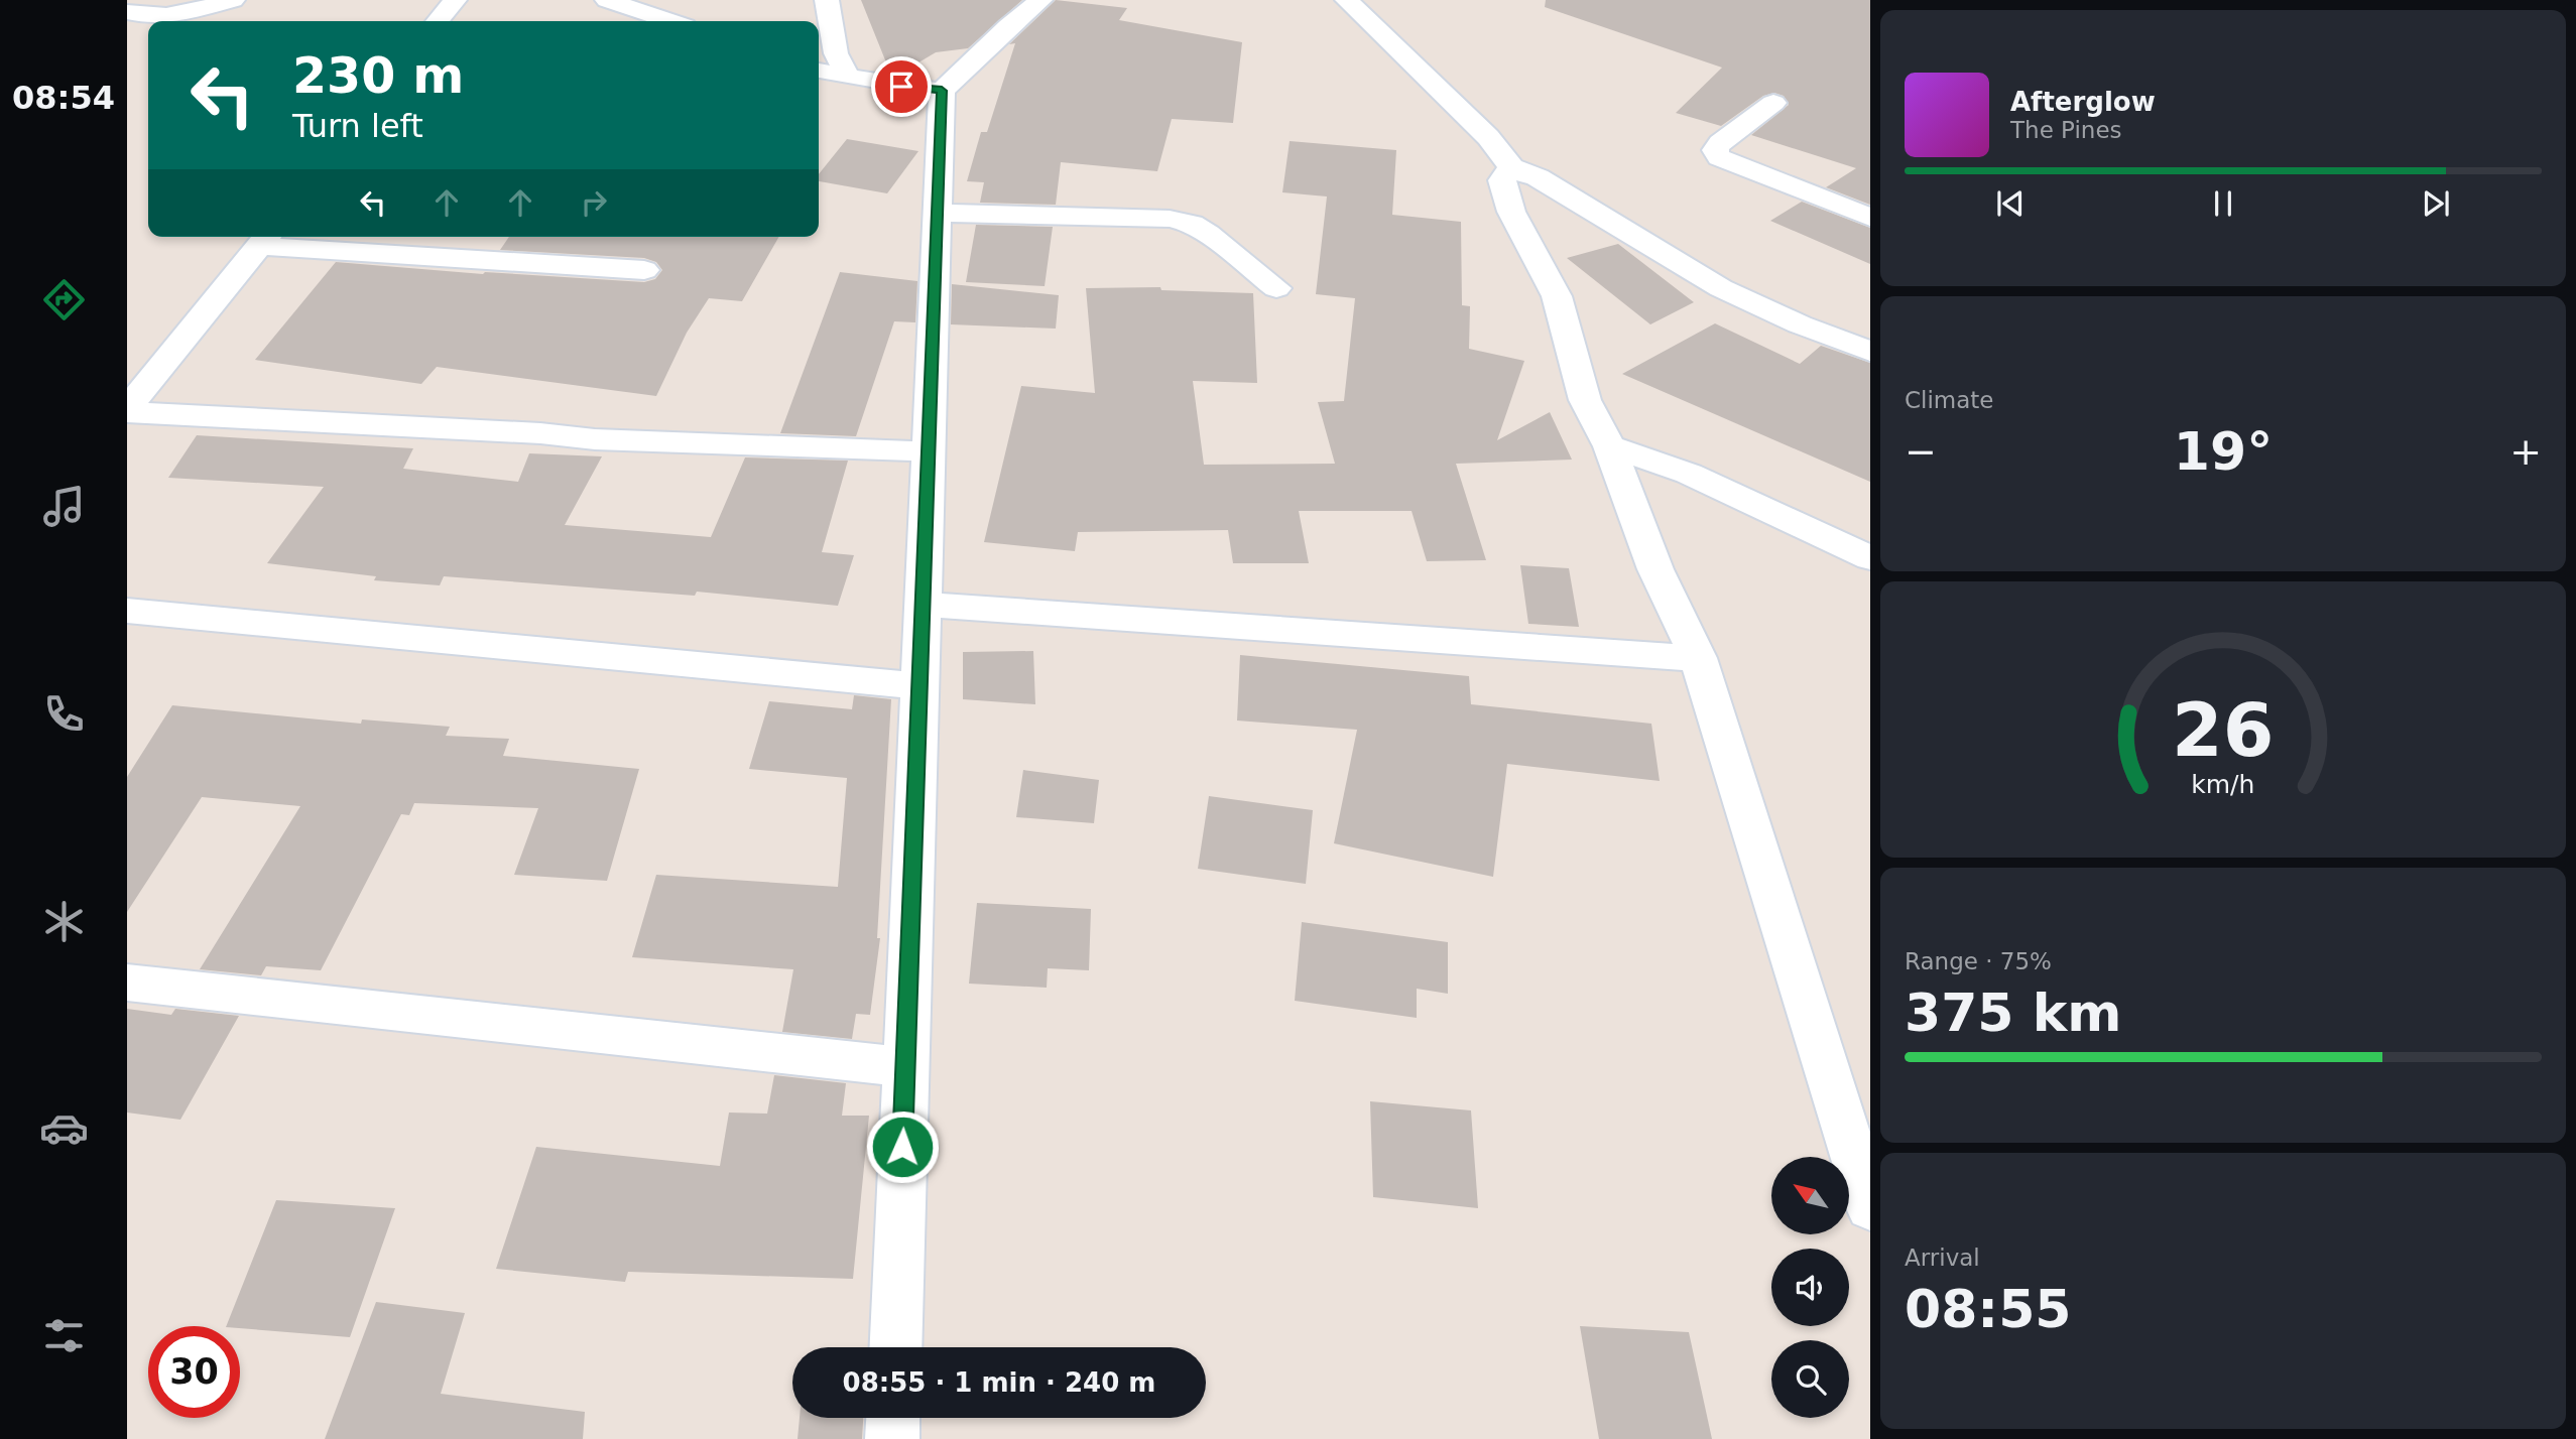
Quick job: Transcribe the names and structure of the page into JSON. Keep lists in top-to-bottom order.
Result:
{
  "north": "top left",
  "page": {
    "tabs": "08:54",
    "turn": ["230 m", "Turn left"],
    "song": ["Afterglow", "The Pines"],
    "tile": [
      "Climate",
      ["Range · 75%", "375 km"],
      ["Arrival", "08:55"]
    ],
    "heat": ["−", "19°", "+"],
    "limit": "30",
    "trip": "08:55 · 1 min · 240 m",
    "gauge": ["26", "km/h"]
  }
}
